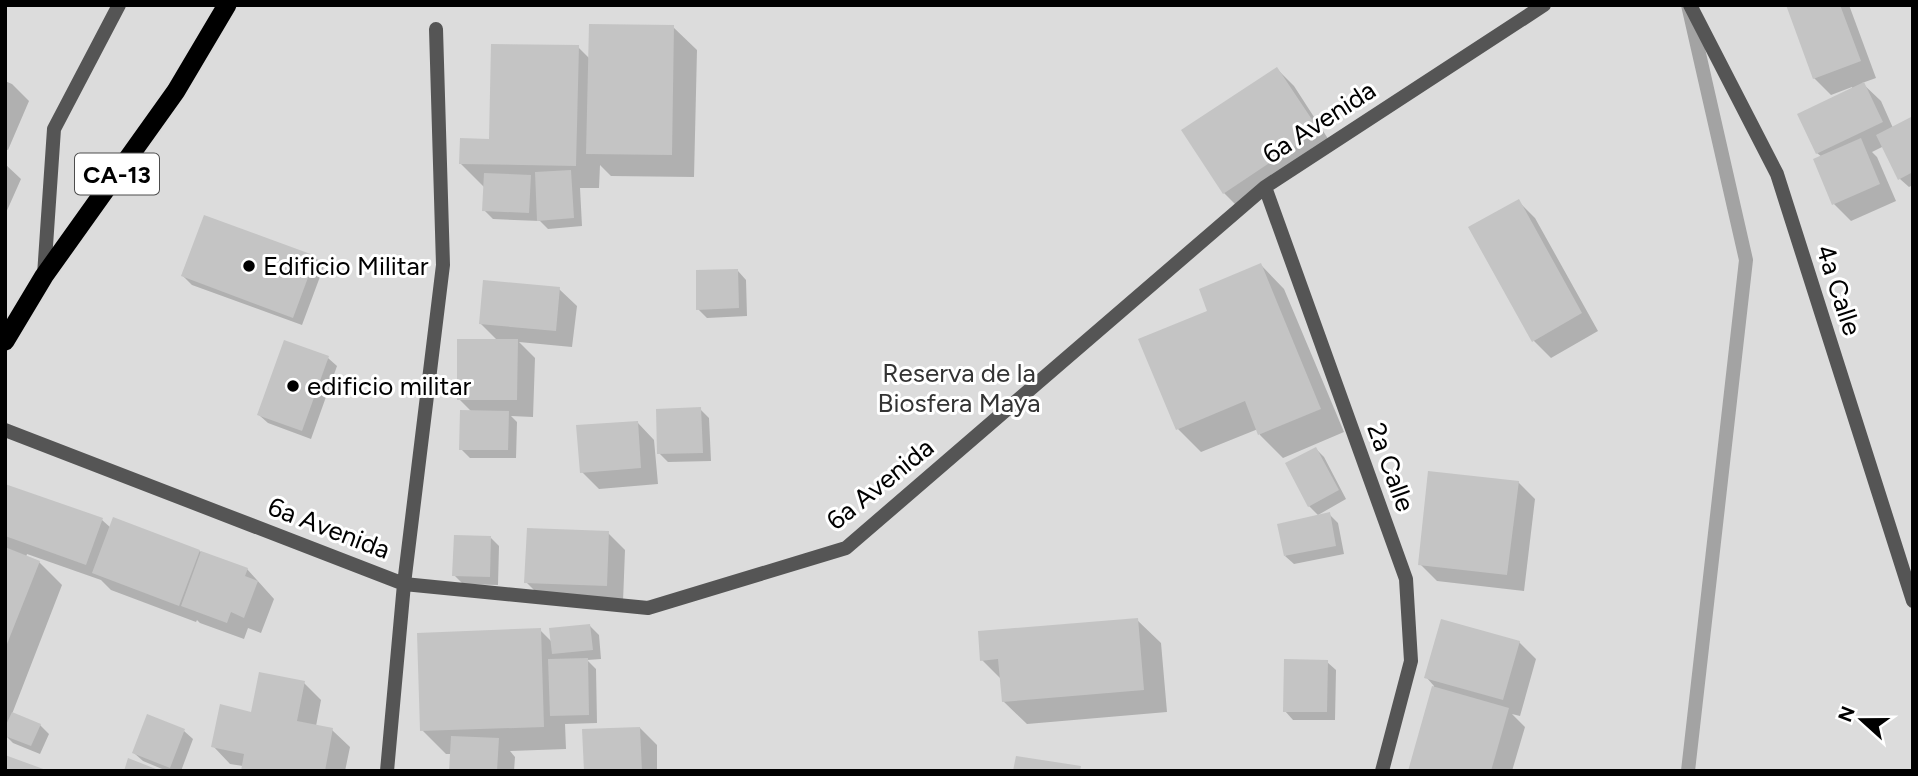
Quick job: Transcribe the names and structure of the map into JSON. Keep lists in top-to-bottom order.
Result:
{
  "streets": {
    "highway": ["CA-13"],
    "street": ["6a Avenida", "4a Calle", "2a Calle"]
  },
  "crossings": [
    ["6a Avenida", "2a Calle"]
  ],
  "parks": ["Reserva de la Biosfera Maya"],
  "places": ["Edificio Militar", "edificio militar"],
  "north": "left"
}
